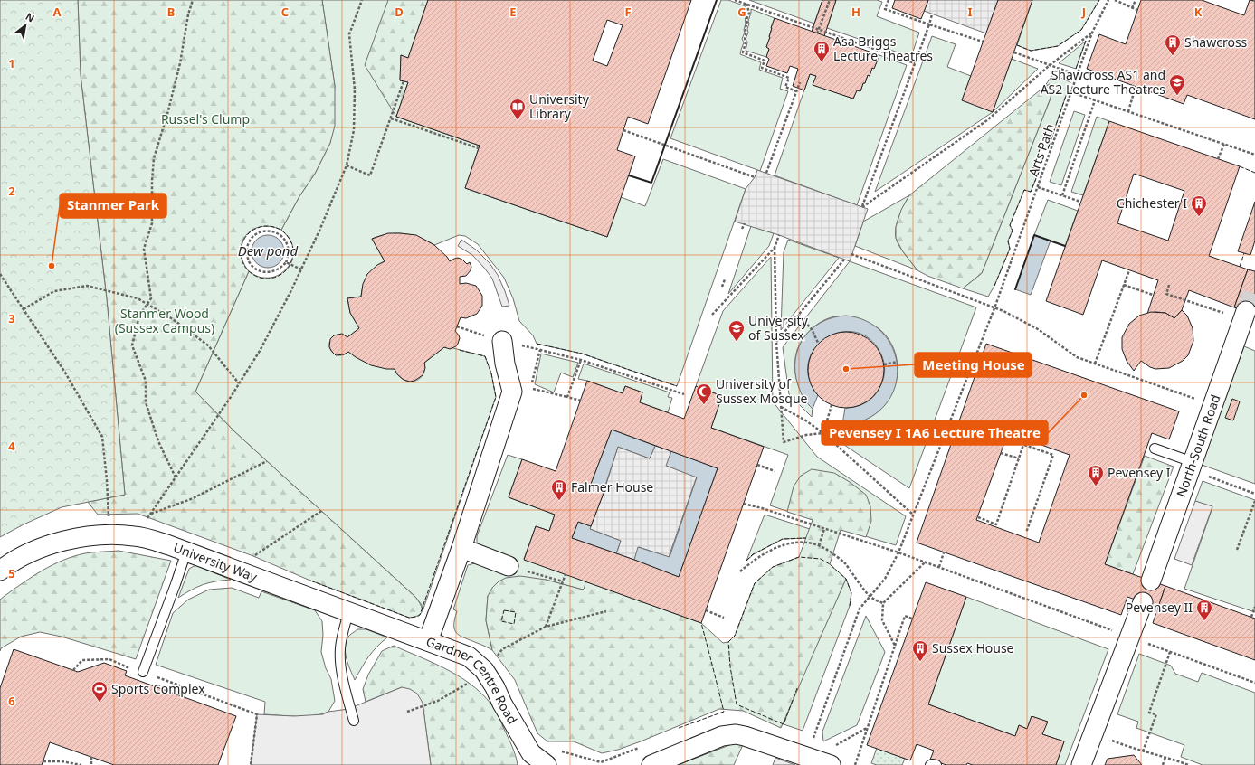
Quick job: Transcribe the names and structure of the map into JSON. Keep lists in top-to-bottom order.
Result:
{
  "streets": {
    "street": ["North-South Road", "University Way", "Gardner Centre Road"],
    "path": ["Arts Path"]
  },
  "crossings": [
    ["University Way", "Gardner Centre Road"]
  ],
  "water": ["Dew pond"],
  "parks": ["Russel's Clump", "Stanmer Wood (Sussex Campus)"],
  "places": {
    "building": [
      "Shawcross",
      "Asa Briggs Lecture Theatres",
      "Chichester I",
      "Pevensey I",
      "Falmer House",
      "Pevensey II",
      "Sussex House"
    ],
    "school or university": ["Shawcross AS1 and AS2 Lecture Theatres", "University of Sussex"],
    "library": ["University Library"],
    "other": ["Stanmer Park", "Meeting House", "Pevensey I 1A6 Lecture Theatre"],
    "mosque": ["University of Sussex Mosque"],
    "sports": ["Sports Complex"]
  },
  "north": "top right",
  "grid": {
    "columns": [
      "A",
      "B",
      "C",
      "D",
      "E",
      "F",
      "G",
      "H",
      "I",
      "J",
      "K"
    ],
    "rows": [
      "1",
      "2",
      "3",
      "4",
      "5",
      "6"
    ]
  }
}
